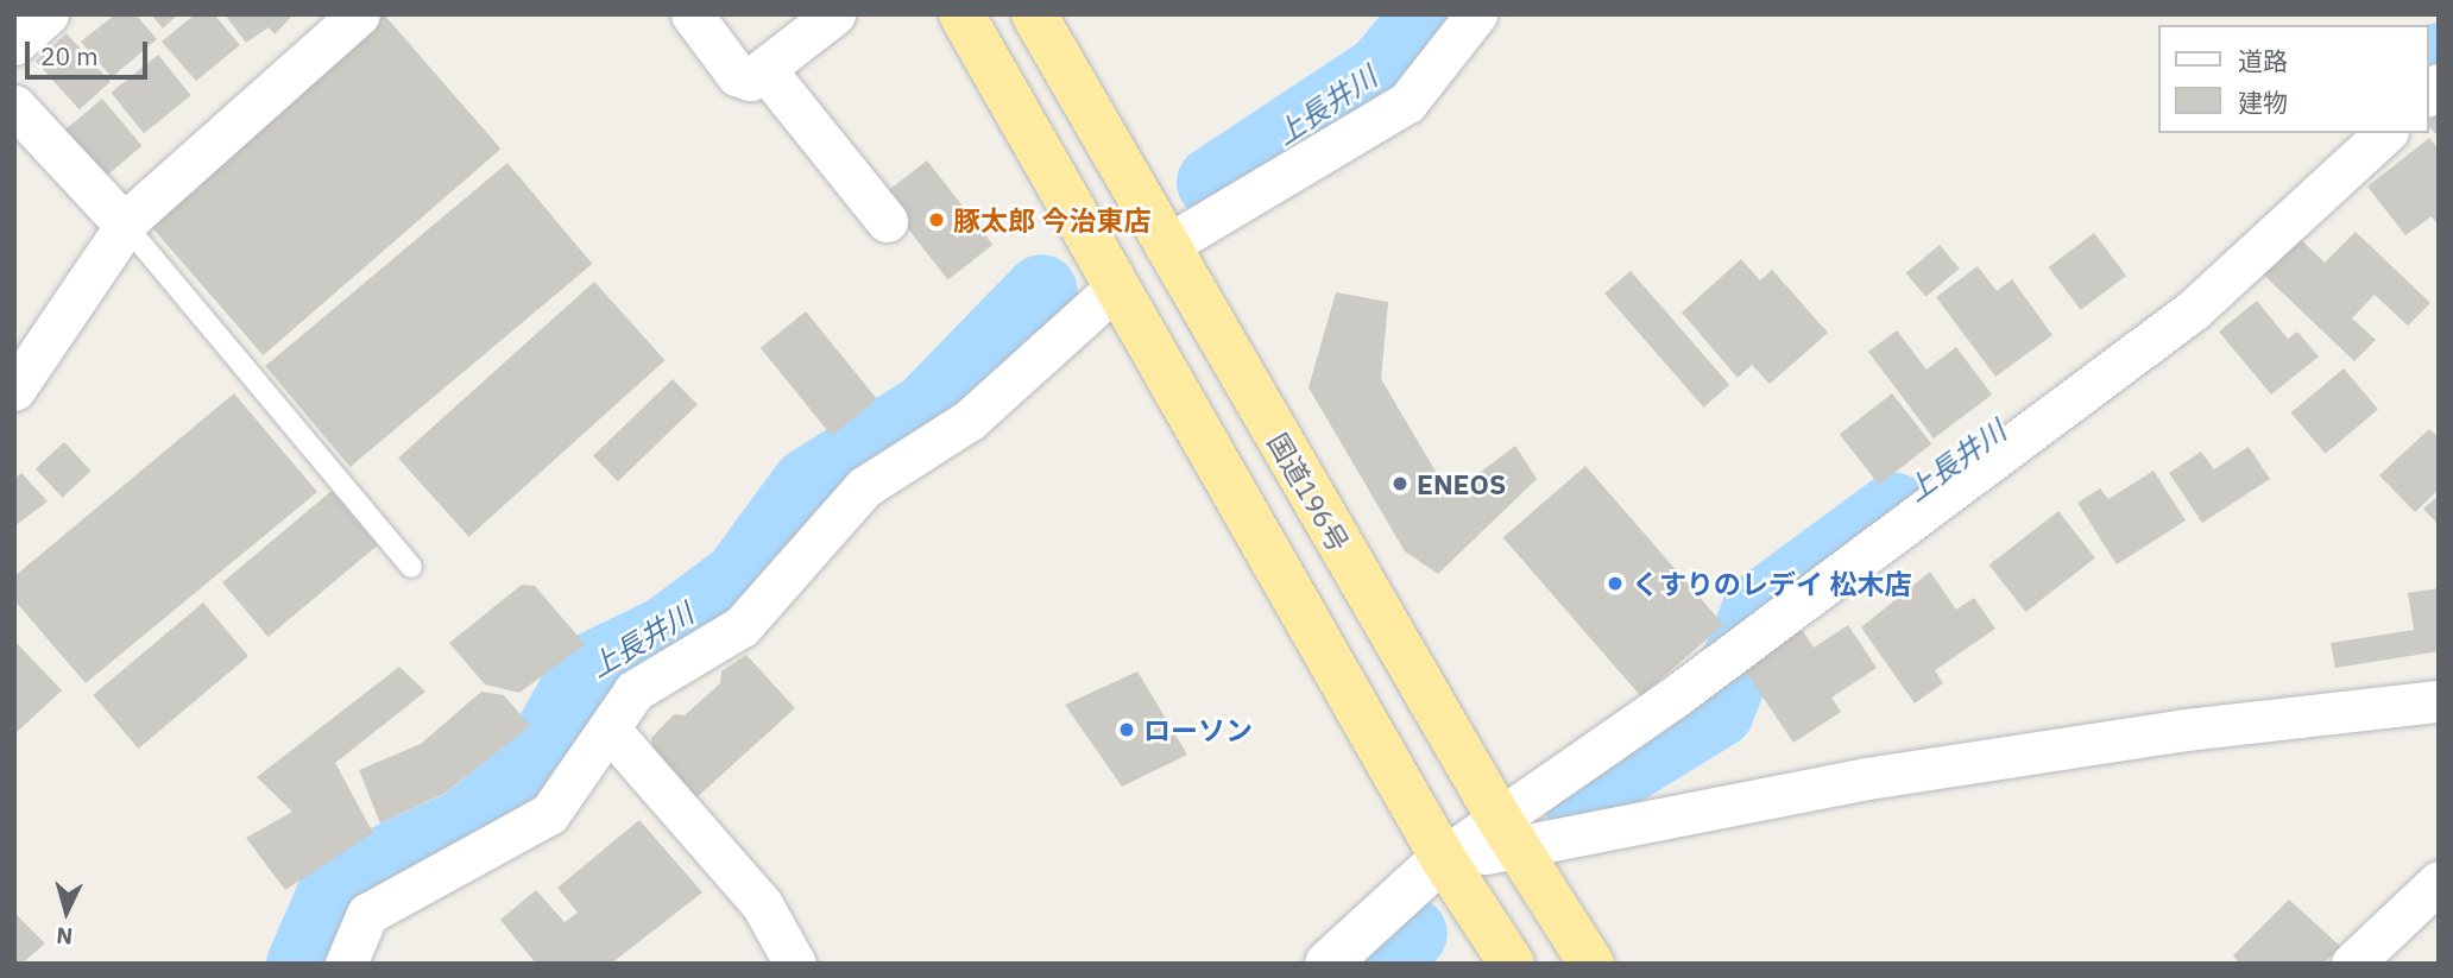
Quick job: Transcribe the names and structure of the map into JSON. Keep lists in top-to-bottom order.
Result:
{
  "streets": {
    "highway": ["国道196号"]
  },
  "water": ["上長井川"],
  "places": [
    "豚太郎 今治東店",
    "ENEOS",
    "くすりのレデイ 松木店",
    "ローソン"
  ],
  "legend": ["道路", "建物"],
  "scale_bar": "20 m",
  "north": "bottom"
}
